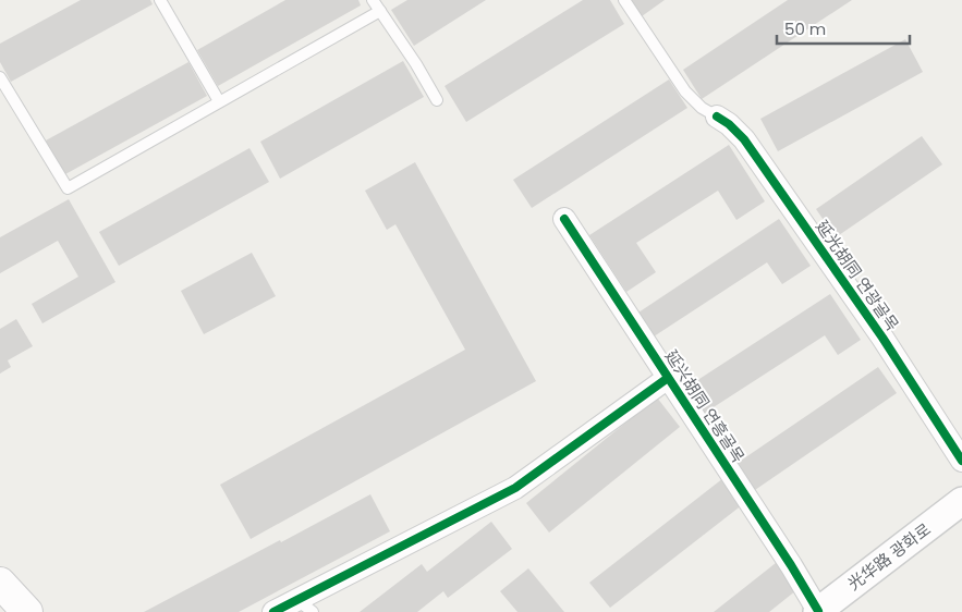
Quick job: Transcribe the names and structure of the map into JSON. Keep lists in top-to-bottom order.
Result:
{
  "streets": {
    "street": ["延光胡同 연광골목", "延兴胡同 연흥골목", "光华路 광화로"]
  },
  "crossings": [
    ["延兴胡同 연흥골목", "光华路 광화로"]
  ],
  "scale_bar": "50 m"
}
